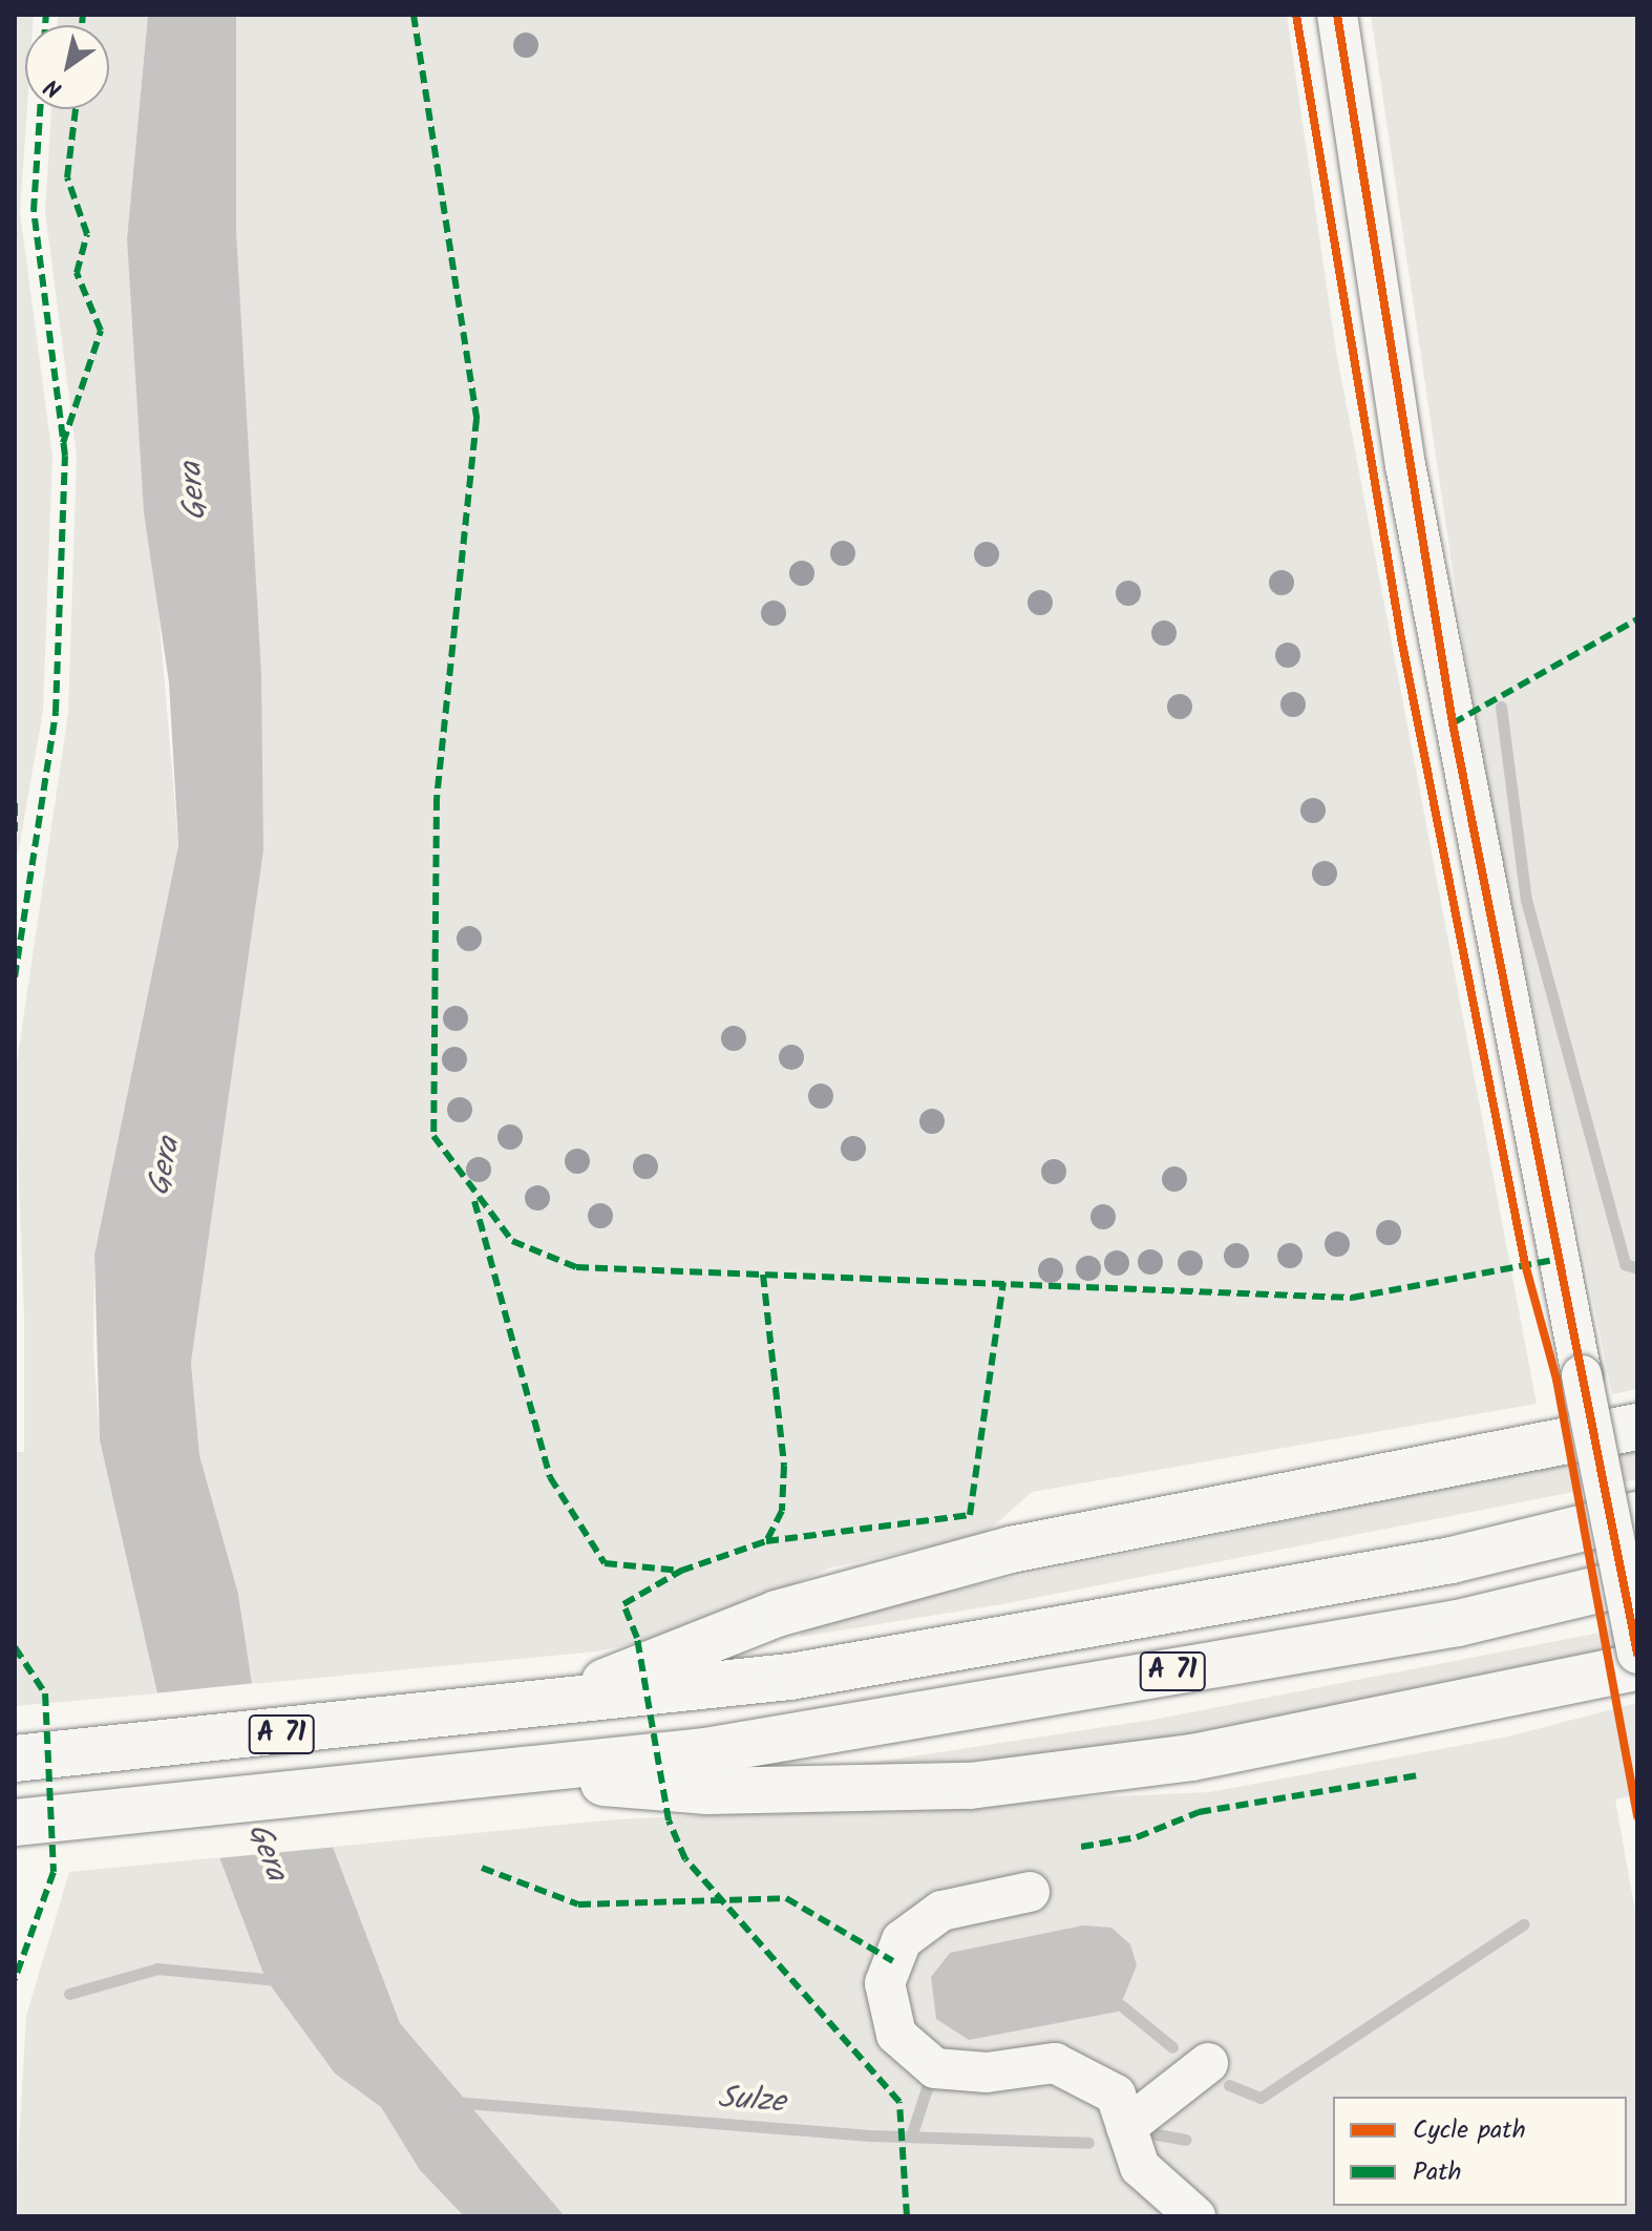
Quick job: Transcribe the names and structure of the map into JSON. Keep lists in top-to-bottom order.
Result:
{
  "streets": {
    "highway": ["A 71"]
  },
  "water": ["Gera", "Sulze"],
  "legend": ["Cycle path", "Path"],
  "north": "bottom left"
}
